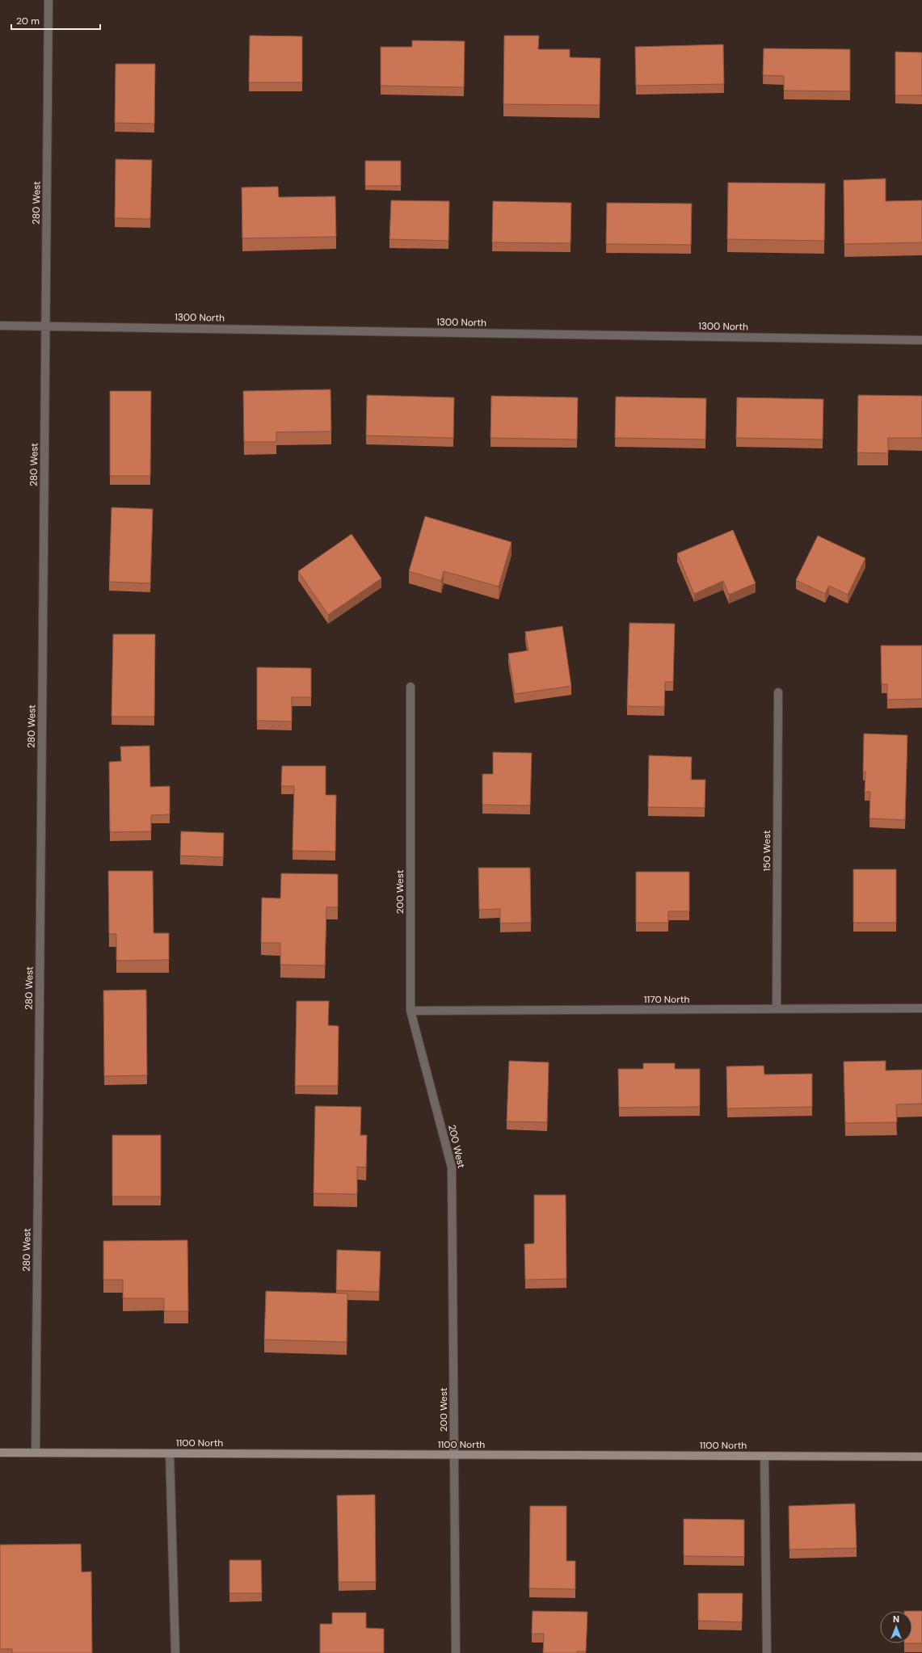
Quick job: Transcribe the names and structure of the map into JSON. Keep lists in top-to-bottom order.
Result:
{
  "streets": {
    "main road": ["1100 North"],
    "street": [
      "280 West",
      "1300 North",
      "150 West",
      "200 West",
      "1170 North"
    ]
  },
  "crossings": [
    ["280 West", "1300 North"],
    ["280 West", "1100 North"],
    ["150 West", "1170 North"],
    ["200 West", "1170 North"],
    ["200 West", "1100 North"]
  ],
  "scale_bar": "20 m",
  "north": "top"
}
